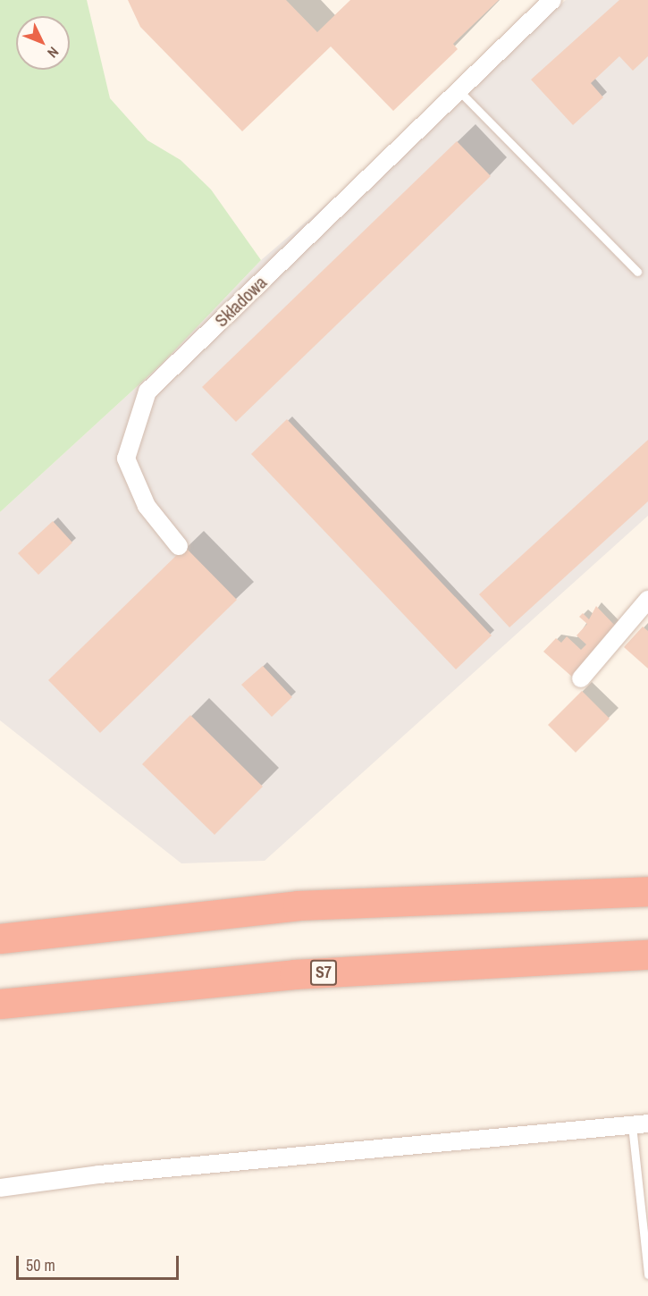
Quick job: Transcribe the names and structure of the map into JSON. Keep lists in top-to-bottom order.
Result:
{
  "streets": {
    "highway": ["S7"],
    "street": ["Składowa"]
  },
  "scale_bar": "50 m",
  "north": "bottom right"
}
